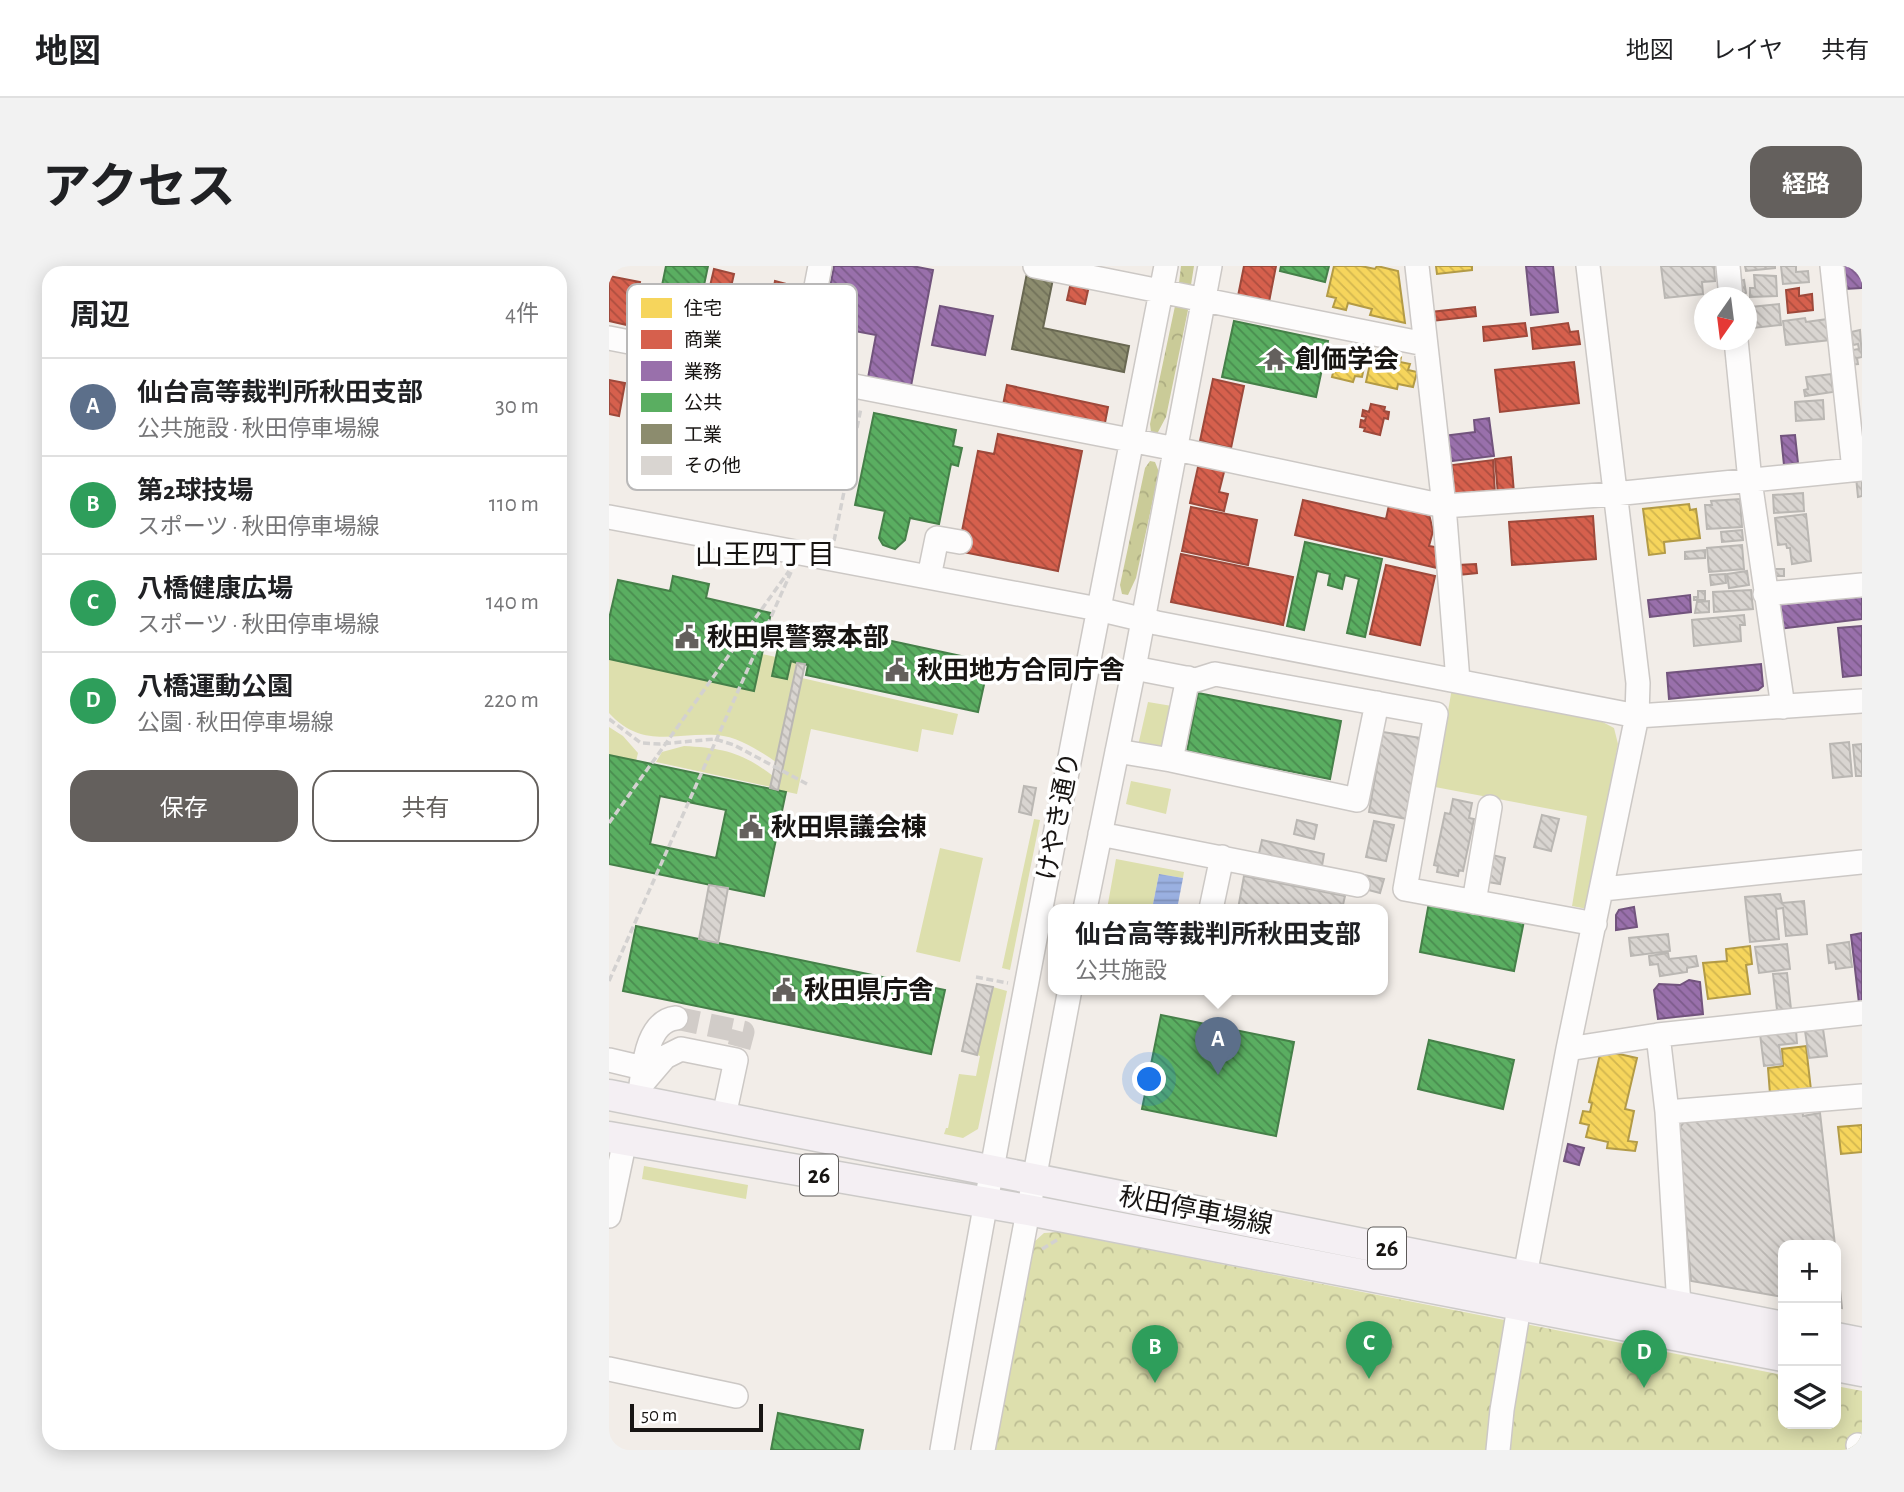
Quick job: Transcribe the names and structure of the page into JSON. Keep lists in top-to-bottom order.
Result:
{
  "streets": {
    "main road": ["26", "秋田停車場線"],
    "street": ["けやき通り"]
  },
  "crossings": [
    ["けやき通り", "秋田停車場線"]
  ],
  "districts": ["山王四丁目"],
  "places": {
    "temple": ["創価学会"],
    "public building": [
      "秋田県警察本部",
      "秋田地方合同庁舎",
      "秋田県議会棟",
      "秋田県庁舎"
    ]
  },
  "legend": [
    "住宅",
    "商業",
    "業務",
    "公共",
    "工業",
    "その他"
  ],
  "scale_bar": "50 m",
  "north": "bottom",
  "page": {
    "header": "地図",
    "nav": ["地図", "レイヤ", "共有"],
    "title": "アクセス",
    "buttons": [
      "経路",
      ["保存", "共有"]
    ],
    "heading": ["周辺", "4件"],
    "list": [
      {
        "mark": "A",
        "name": "仙台高等裁判所秋田支部",
        "note": "公共施設 · 秋田停車場線",
        "value": "30 m"
      },
      {
        "mark": "B",
        "name": "第2球技場",
        "note": "スポーツ · 秋田停車場線",
        "value": "110 m"
      },
      {
        "mark": "C",
        "name": "八橋健康広場",
        "note": "スポーツ · 秋田停車場線",
        "value": "140 m"
      },
      {
        "mark": "D",
        "name": "八橋運動公園",
        "note": "公園 · 秋田停車場線",
        "value": "220 m"
      }
    ],
    "popup": ["仙台高等裁判所秋田支部", "公共施設"],
    "pins": [
      "A",
      "C",
      "B",
      "D"
    ],
    "map_buttons": ["+", "−"],
    "scale": "50 m"
  }
}
